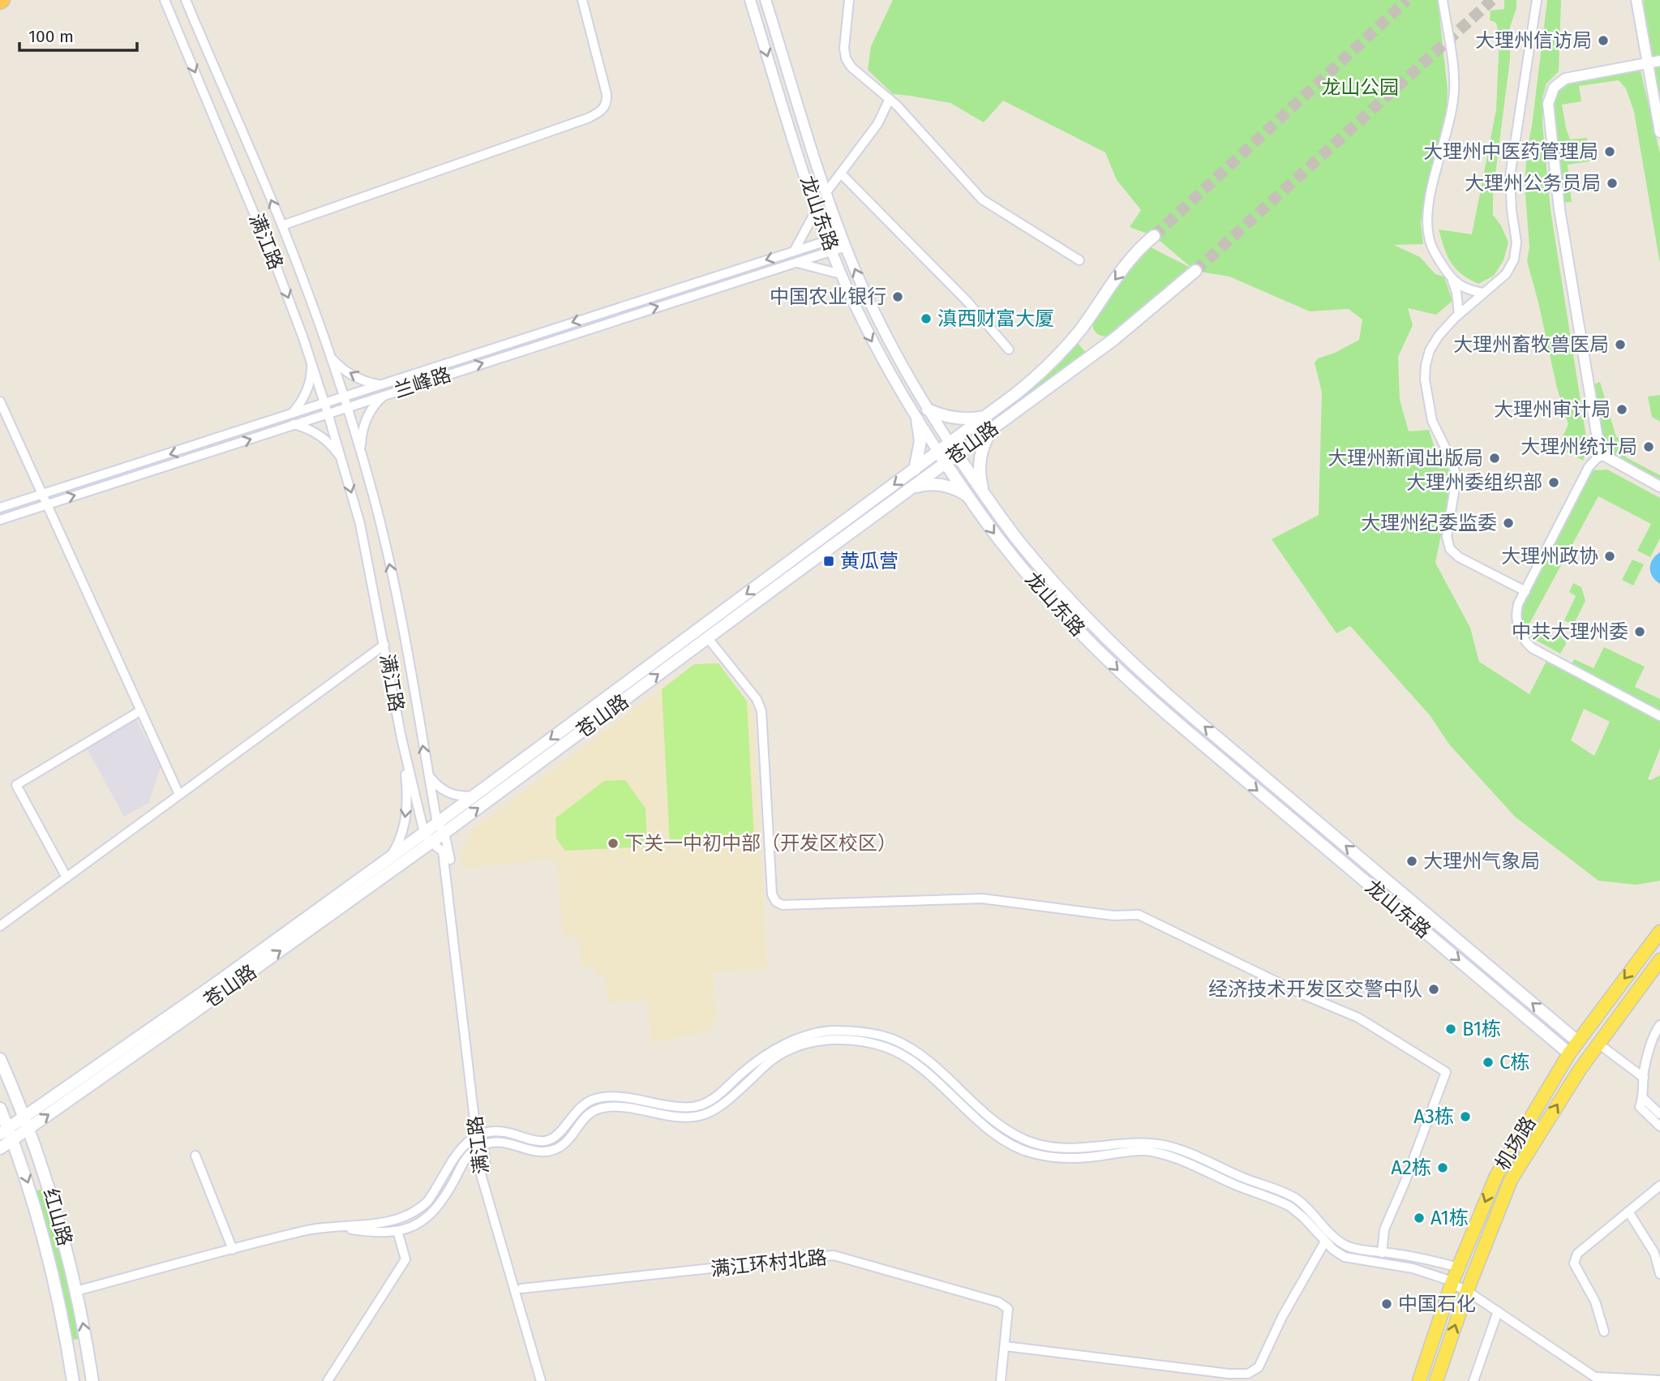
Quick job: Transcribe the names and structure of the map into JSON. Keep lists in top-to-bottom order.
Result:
{
  "streets": {
    "main road": [
      "龙山东路",
      "苍山路",
      "机场路",
      "红山路"
    ],
    "street": ["满江路", "兰峰路", "满江环村北路"]
  },
  "crossings": [
    ["龙山东路", "兰峰路"],
    ["龙山东路", "苍山路"],
    ["龙山东路", "机场路"],
    ["满江路", "兰峰路"],
    ["满江路", "苍山路"],
    ["满江路", "满江环村北路"],
    ["苍山路", "红山路"]
  ],
  "parks": ["龙山公园"],
  "places": {
    "other": [
      "大理州信访局",
      "大理州中医药管理局",
      "大理州公务员局",
      "中国农业银行",
      "滇西财富大厦",
      "大理州畜牧兽医局",
      "大理州审计局",
      "大理州统计局",
      "大理州新闻出版局",
      "大理州委组织部",
      "大理州纪委监委",
      "大理州政协",
      "中共大理州委",
      "下关一中初中部（开发区校区）",
      "大理州气象局",
      "经济技术开发区交警中队",
      "B1栋",
      "C栋",
      "A3栋",
      "A2栋",
      "A1栋",
      "中国石化"
    ],
    "transit": ["黄瓜营"]
  },
  "scale_bar": "100 m"
}
